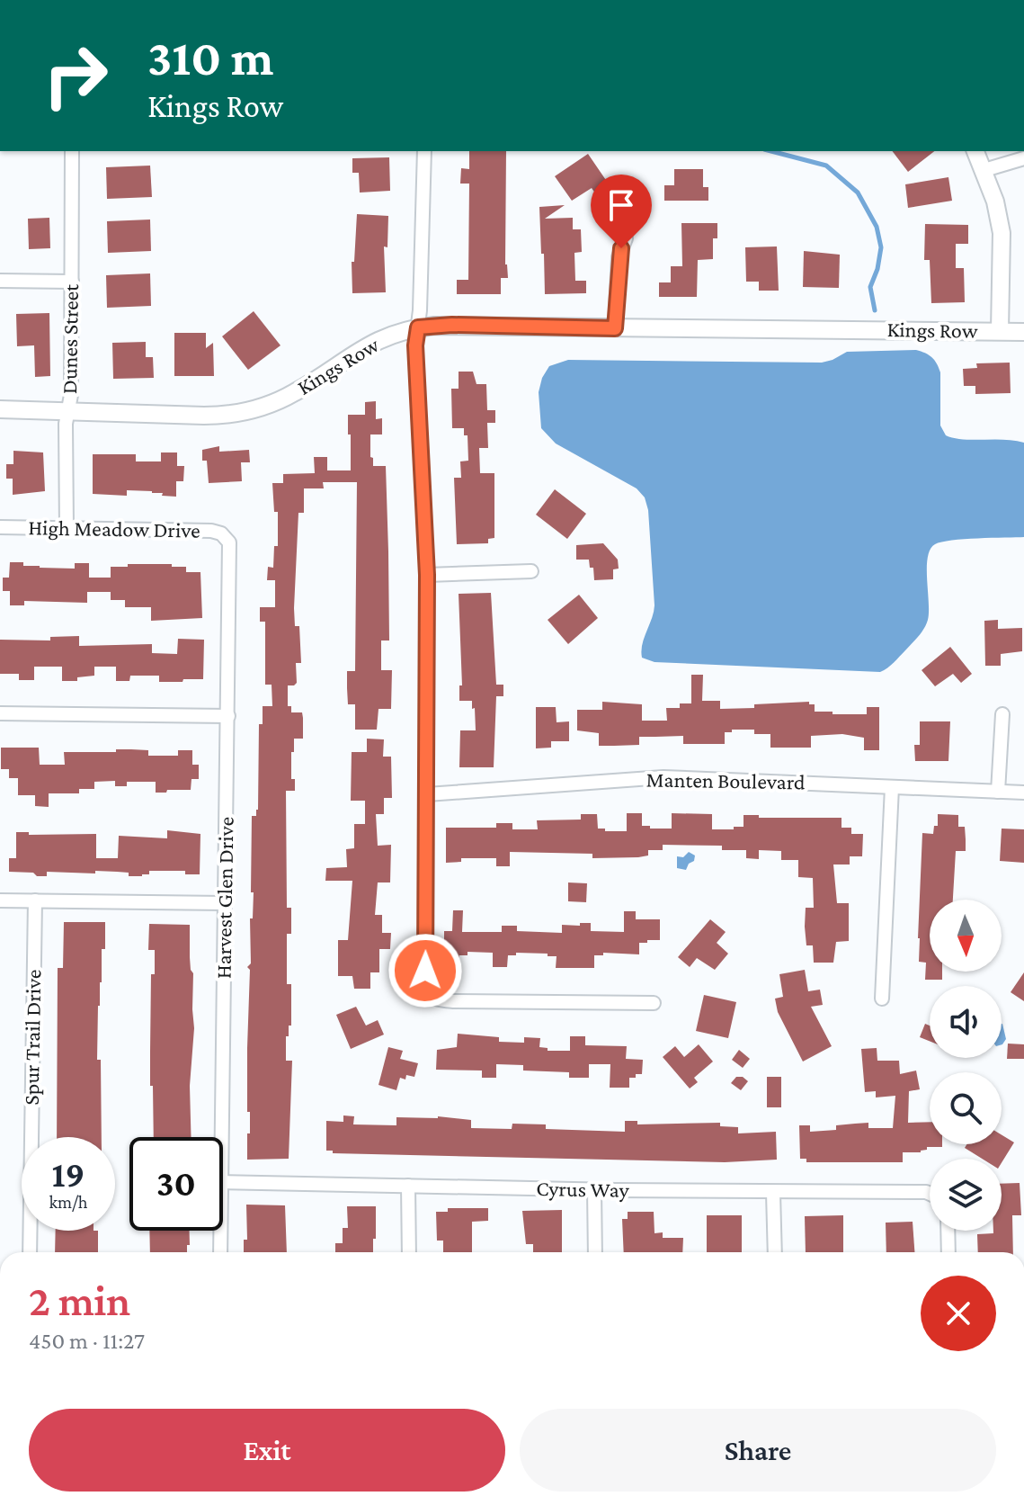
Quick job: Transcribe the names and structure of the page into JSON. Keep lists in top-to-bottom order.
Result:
{
  "streets": {
    "street": [
      "Kings Row",
      "Dunes Street",
      "High Meadow Drive",
      "Manten Boulevard",
      "Harvest Glen Drive",
      "Spur Trail Drive",
      "Cyrus Way"
    ]
  },
  "crossings": [
    ["Kings Row", "Dunes Street"],
    ["Dunes Street", "High Meadow Drive"],
    ["High Meadow Drive", "Harvest Glen Drive"]
  ],
  "north": "bottom",
  "page": {
    "turn": ["310 m", "Kings Row"],
    "speed": "19 km/h",
    "limit": "30",
    "heading": ["2 min", "450 m · 11:27"],
    "buttons": ["Exit", "Share"]
  }
}
